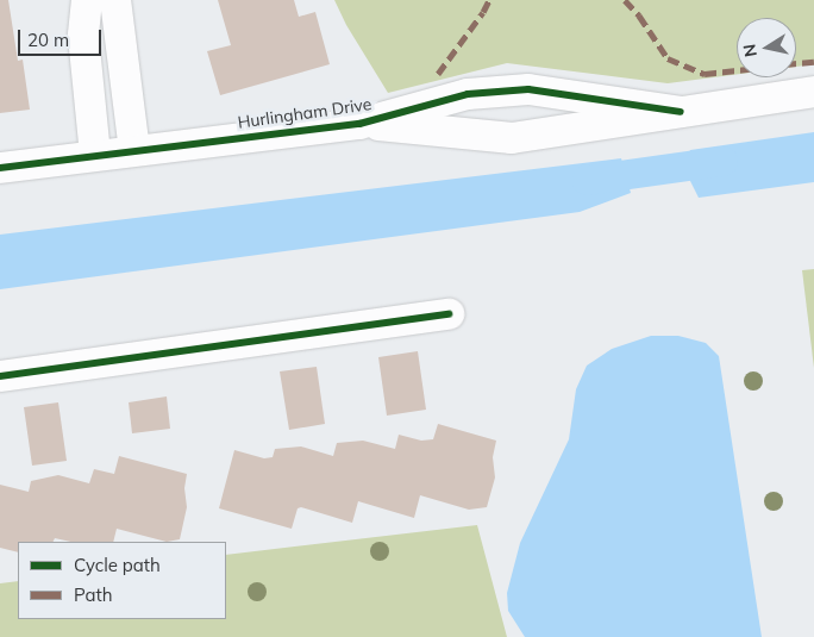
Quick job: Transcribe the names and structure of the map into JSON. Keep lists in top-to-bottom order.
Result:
{
  "streets": {
    "street": ["Hurlingham Drive"]
  },
  "legend": ["Cycle path", "Path"],
  "scale_bar": "20 m",
  "north": "left"
}
